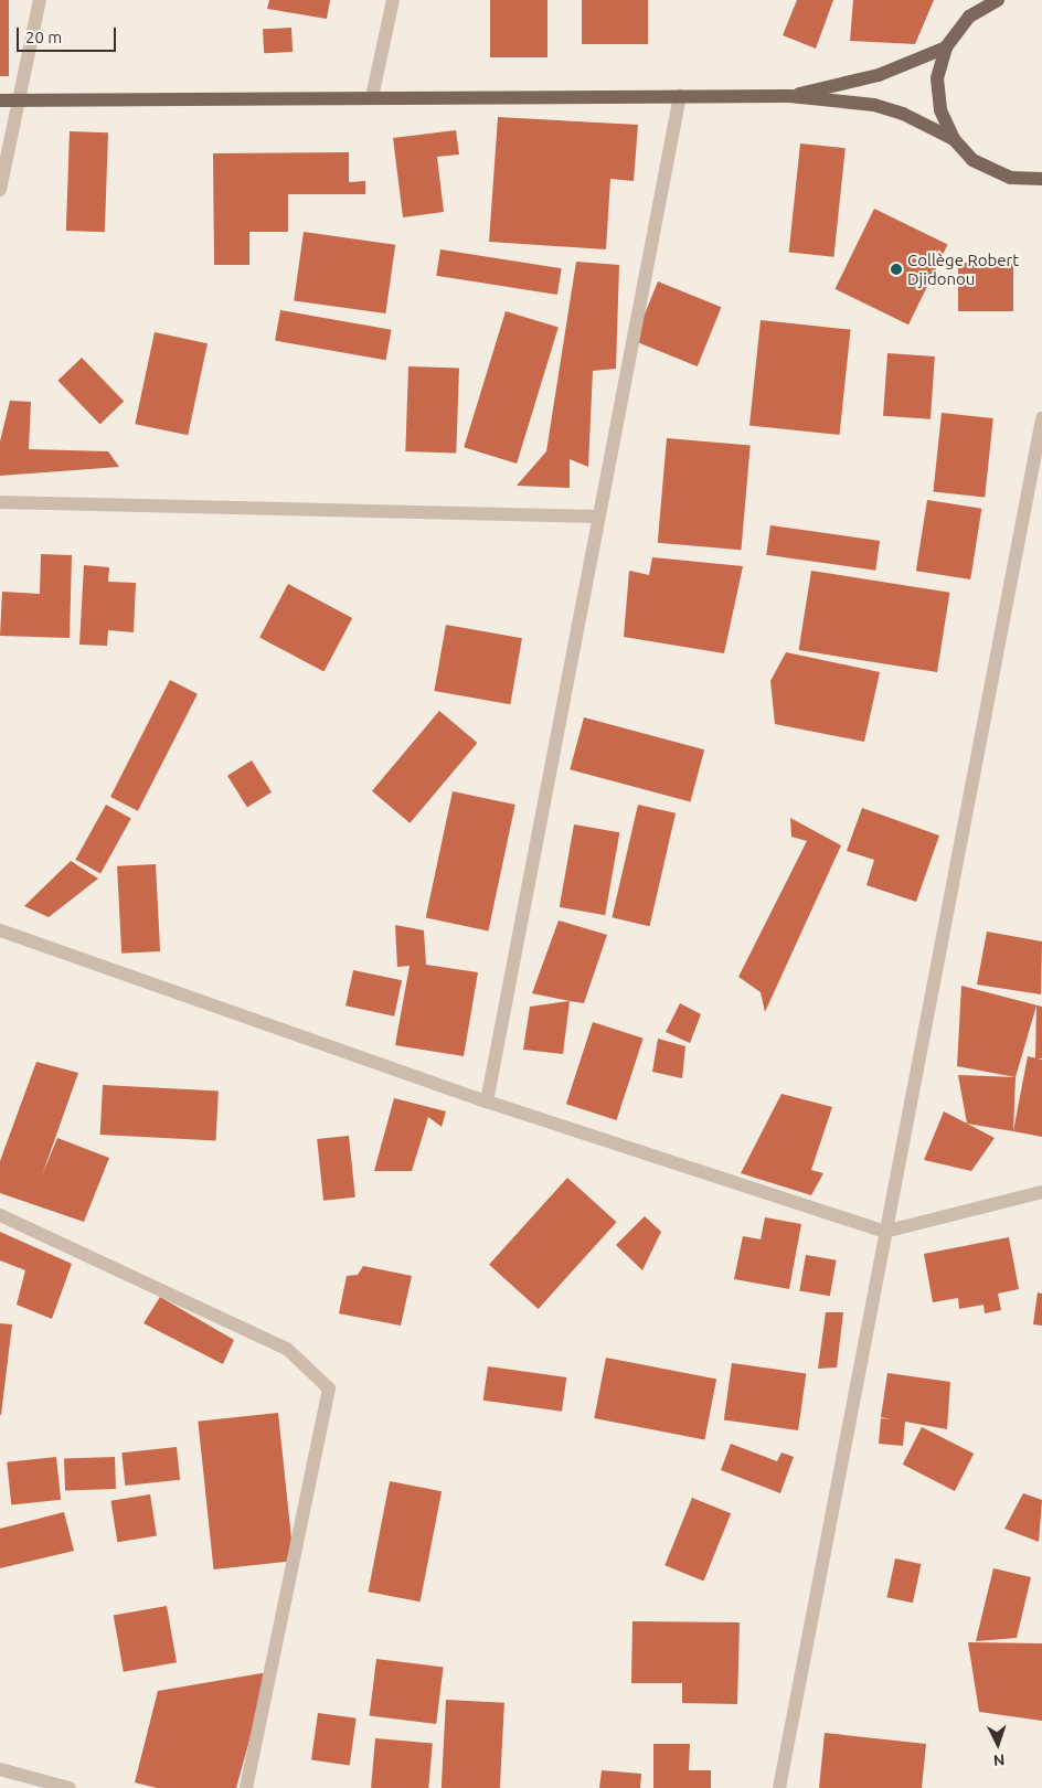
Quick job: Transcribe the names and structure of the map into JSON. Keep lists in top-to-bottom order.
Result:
{
  "places": ["Collège Robert Djidonou"],
  "scale_bar": "20 m",
  "north": "bottom"
}
